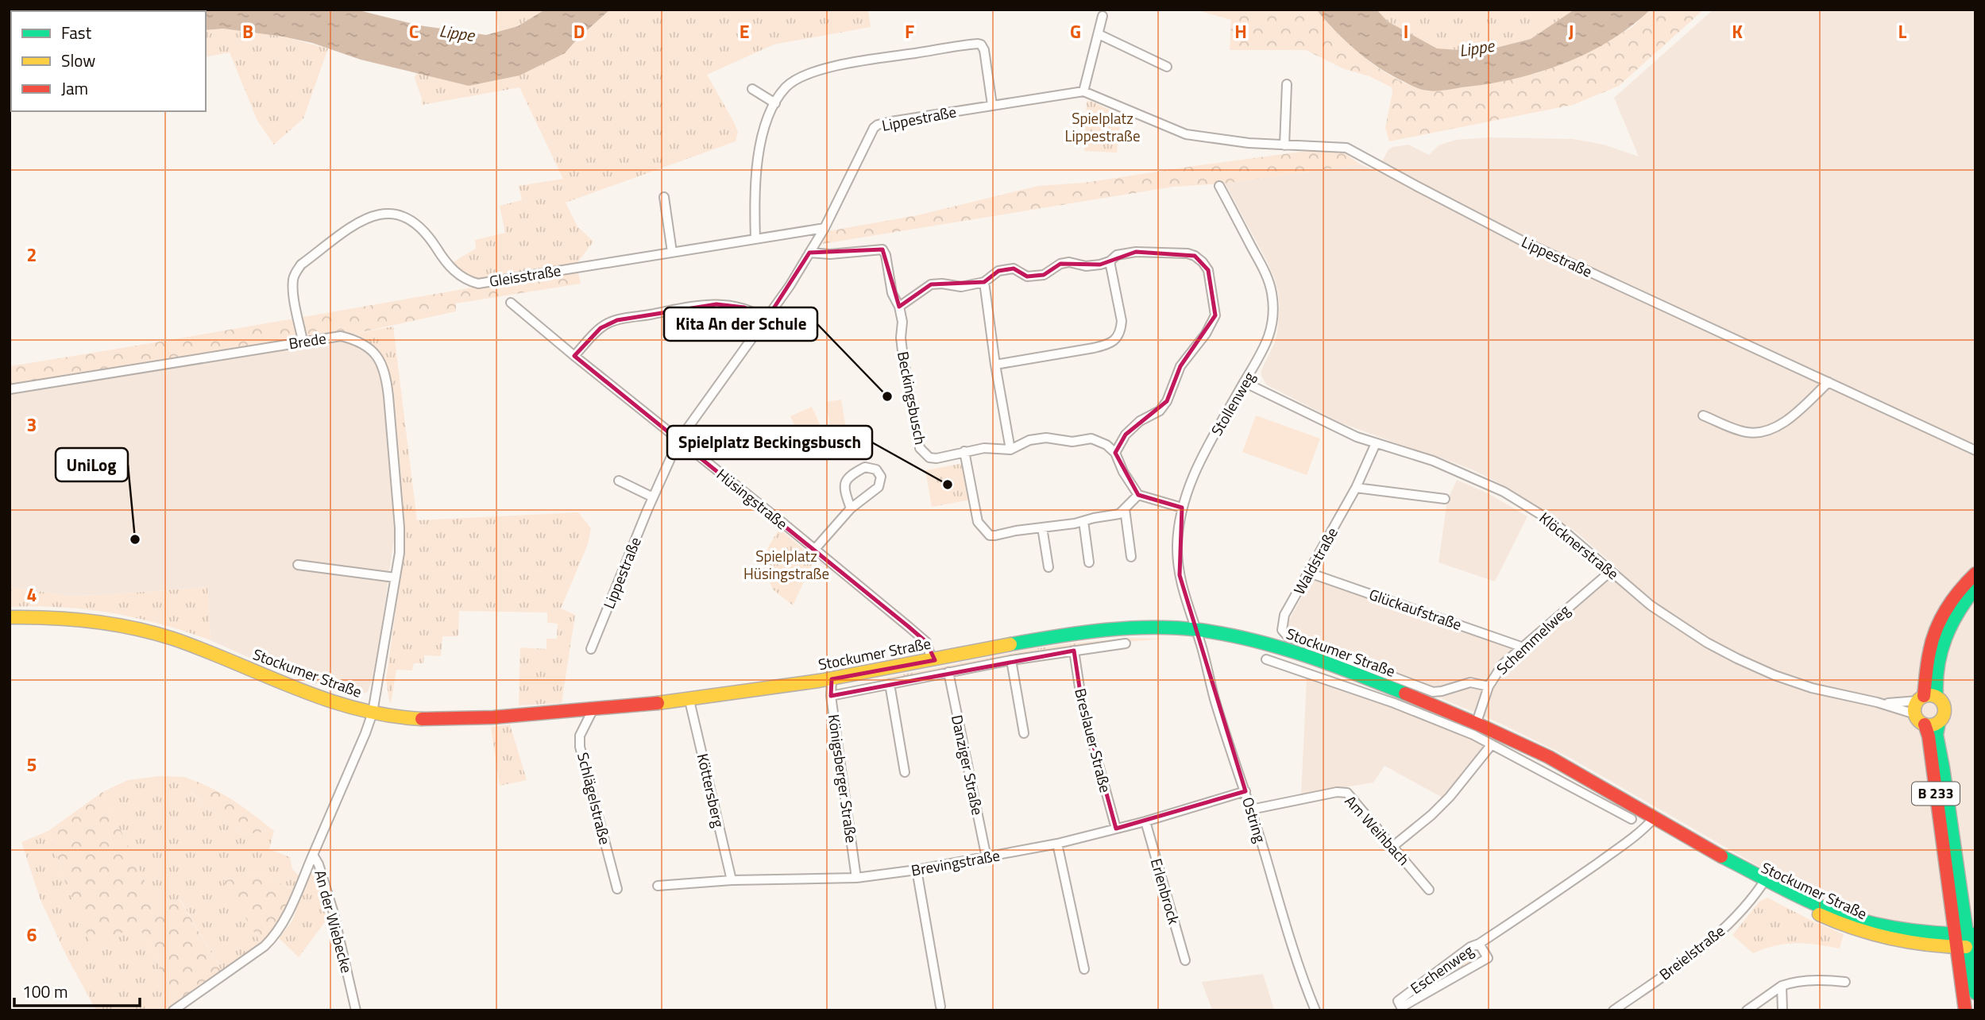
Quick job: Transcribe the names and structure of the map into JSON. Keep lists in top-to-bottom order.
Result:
{
  "streets": {
    "main road": ["Stockumer Straße", "B 233"],
    "street": [
      "Lippestraße",
      "Gleisstraße",
      "Brede",
      "Beckingsbusch",
      "Stollenweg",
      "Hüsingstraße",
      "Klöcknerstraße",
      "Waldstraße",
      "Glückaufstraße",
      "Schemmelweg",
      "Breslauer Straße",
      "Danziger Straße",
      "Königsberger Straße",
      "Köttersberg",
      "Schlägelstraße",
      "Ostring",
      "Am Weihbach",
      "Brevingstraße",
      "Erlenbrock",
      "An der Wiebecke",
      "Breielstraße",
      "Eschenweg"
    ]
  },
  "crossings": [
    ["Lippestraße", "Gleisstraße"],
    ["Lippestraße", "Beckingsbusch"],
    ["Lippestraße", "Hüsingstraße"],
    ["Gleisstraße", "Brede"],
    ["Brede", "Stockumer Straße"],
    ["Brede", "An der Wiebecke"],
    ["Stollenweg", "Klöcknerstraße"],
    ["Stollenweg", "Stockumer Straße"],
    ["Stollenweg", "Ostring"],
    ["Hüsingstraße", "Stockumer Straße"],
    ["Klöcknerstraße", "Waldstraße"],
    ["Klöcknerstraße", "Schemmelweg"],
    ["Klöcknerstraße", "B 233"],
    ["Waldstraße", "Glückaufstraße"],
    ["Waldstraße", "Stockumer Straße"],
    ["Glückaufstraße", "Schemmelweg"],
    ["Schemmelweg", "Stockumer Straße"],
    ["Stockumer Straße", "Königsberger Straße"],
    ["Stockumer Straße", "Köttersberg"],
    ["Stockumer Straße", "B 233"],
    ["Stockumer Straße", "Schlägelstraße"],
    ["Stockumer Straße", "Ostring"],
    ["Stockumer Straße", "An der Wiebecke"],
    ["Stockumer Straße", "Breielstraße"],
    ["Stockumer Straße", "Eschenweg"],
    ["Breslauer Straße", "Brevingstraße"],
    ["Danziger Straße", "Brevingstraße"],
    ["Königsberger Straße", "Brevingstraße"],
    ["Köttersberg", "Brevingstraße"],
    ["Ostring", "Am Weihbach"],
    ["Ostring", "Brevingstraße"],
    ["Brevingstraße", "Erlenbrock"]
  ],
  "water": ["Lippe"],
  "parks": ["Spielplatz Lippestraße", "Spielplatz Hüsingstraße"],
  "places": ["Kita An der Schule", "Spielplatz Beckingsbusch", "UniLog"],
  "legend": ["Fast", "Slow", "Jam"],
  "scale_bar": "100 m",
  "grid": {
    "columns": [
      "B",
      "C",
      "D",
      "E",
      "F",
      "G",
      "H",
      "I",
      "J",
      "K",
      "L"
    ],
    "rows": [
      "2",
      "3",
      "4",
      "5",
      "6"
    ]
  }
}
